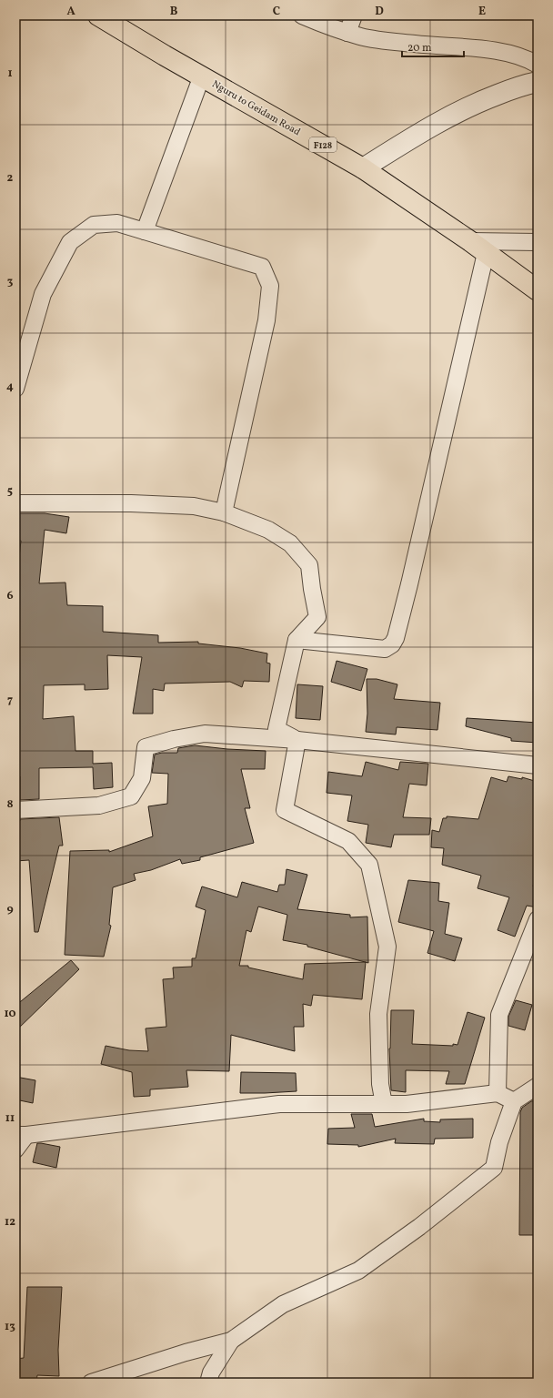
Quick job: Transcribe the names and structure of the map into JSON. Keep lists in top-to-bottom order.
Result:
{
  "streets": {
    "main road": ["Nguru to Geidam Road", "F128"]
  },
  "scale_bar": "20 m",
  "grid": {
    "columns": [
      "A",
      "B",
      "C",
      "D",
      "E"
    ],
    "rows": [
      "1",
      "2",
      "3",
      "4",
      "5",
      "6",
      "7",
      "8",
      "9",
      "10",
      "11",
      "12",
      "13"
    ]
  }
}
